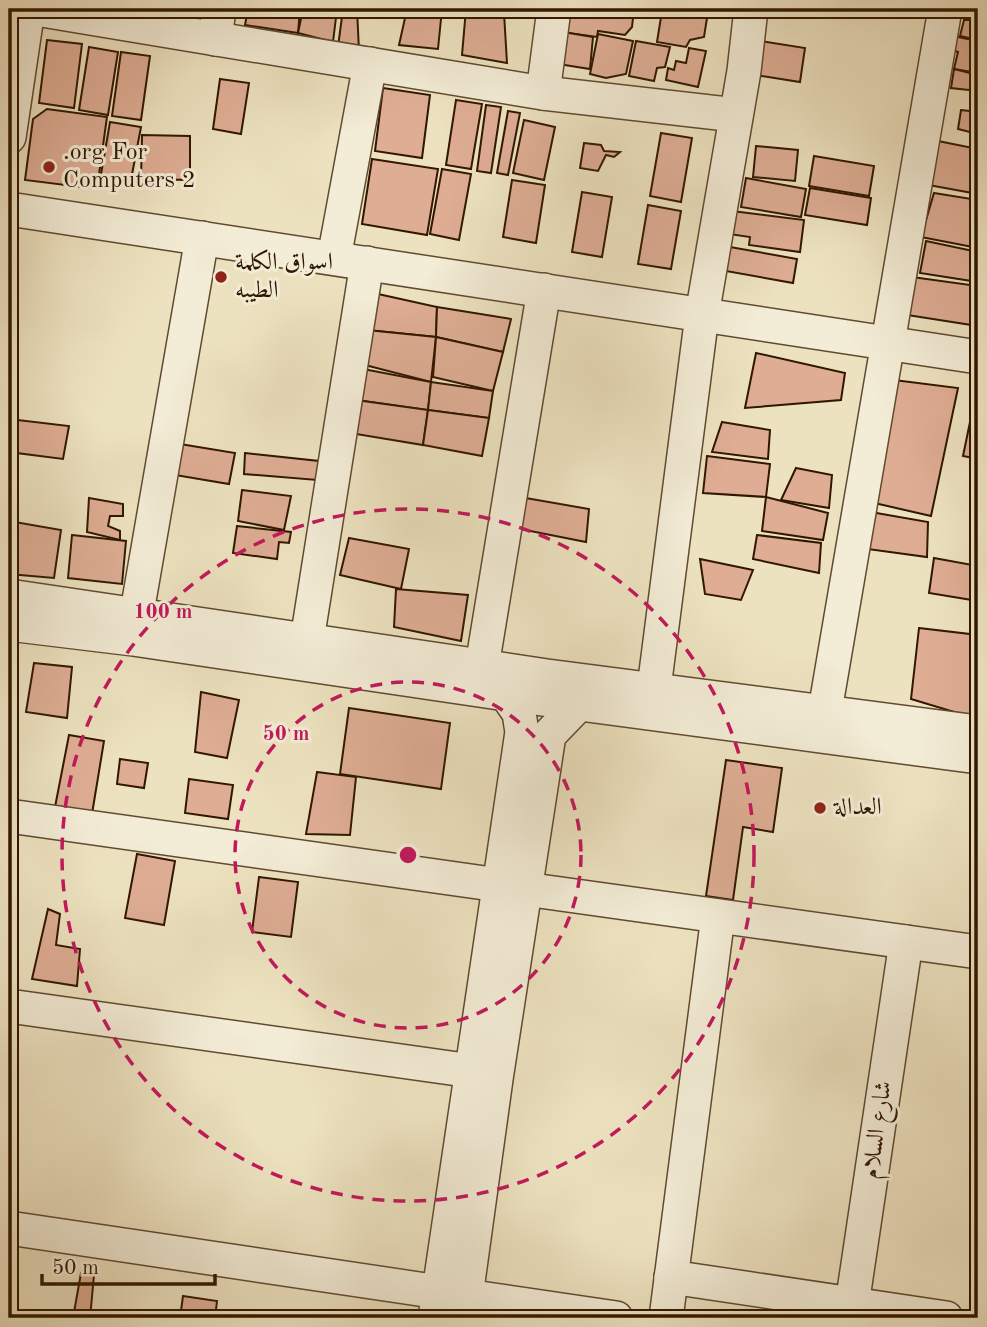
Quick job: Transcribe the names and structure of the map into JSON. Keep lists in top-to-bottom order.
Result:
{
  "streets": {
    "street": ["شارع السلام"]
  },
  "places": [".org For Computers 2", "اسواق الكلمة الطيبه", "العدالة"],
  "scale_bar": "50 m",
  "rings": ["100 m", "50 m"]
}
